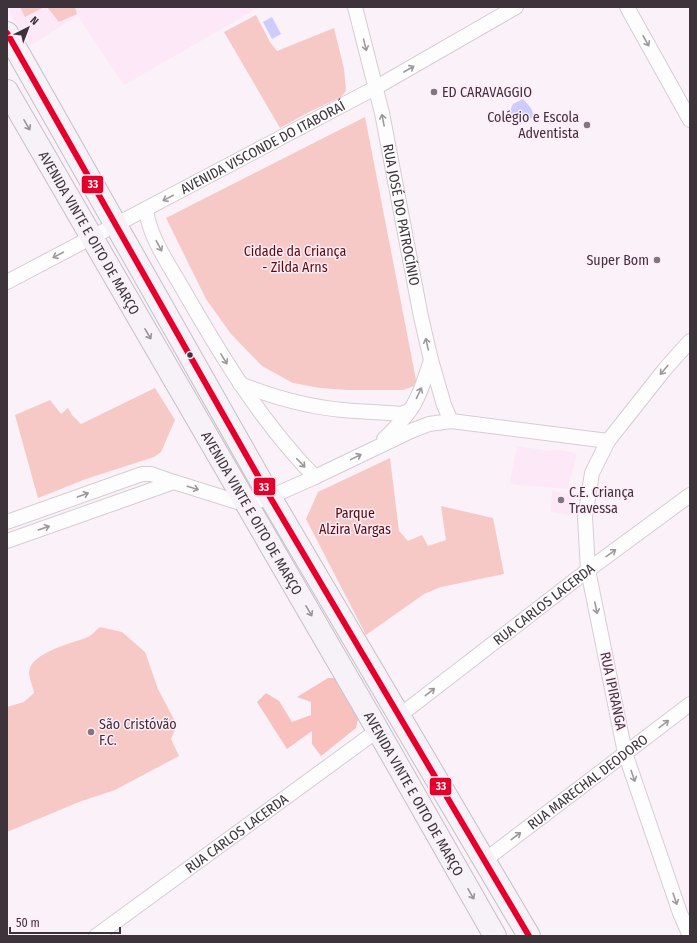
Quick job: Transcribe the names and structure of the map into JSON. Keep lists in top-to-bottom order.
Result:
{
  "streets": {
    "main road": ["AVENIDA VINTE E OITO DE MARÇO"],
    "street": [
      "AVENIDA VISCONDE DO ITABORAÍ",
      "RUA JOSÉ DO PATROCÍNIO",
      "RUA CARLOS LACERDA",
      "RUA IPIRANGA",
      "RUA MARECHAL DEODORO"
    ]
  },
  "crossings": [
    ["AVENIDA VISCONDE DO ITABORAÍ", "RUA JOSÉ DO PATROCÍNIO"],
    ["AVENIDA VISCONDE DO ITABORAÍ", "AVENIDA VINTE E OITO DE MARÇO"],
    ["AVENIDA VINTE E OITO DE MARÇO", "RUA CARLOS LACERDA"],
    ["AVENIDA VINTE E OITO DE MARÇO", "RUA MARECHAL DEODORO"],
    ["RUA CARLOS LACERDA", "RUA IPIRANGA"],
    ["RUA IPIRANGA", "RUA MARECHAL DEODORO"]
  ],
  "one_way": ["RUA CARLOS LACERDA", "RUA IPIRANGA", "RUA MARECHAL DEODORO"],
  "parks": ["Cidade da Criança - Zilda Arns", "Parque Alzira Vargas"],
  "places": [
    "ED CARAVAGGIO",
    "Colégio e Escola Adventista",
    "Super Bom",
    "C.E. Criança Travessa",
    "São Cristóvão F.C."
  ],
  "lines": ["transit line 33"],
  "scale_bar": "50 m",
  "north": "top right"
}
